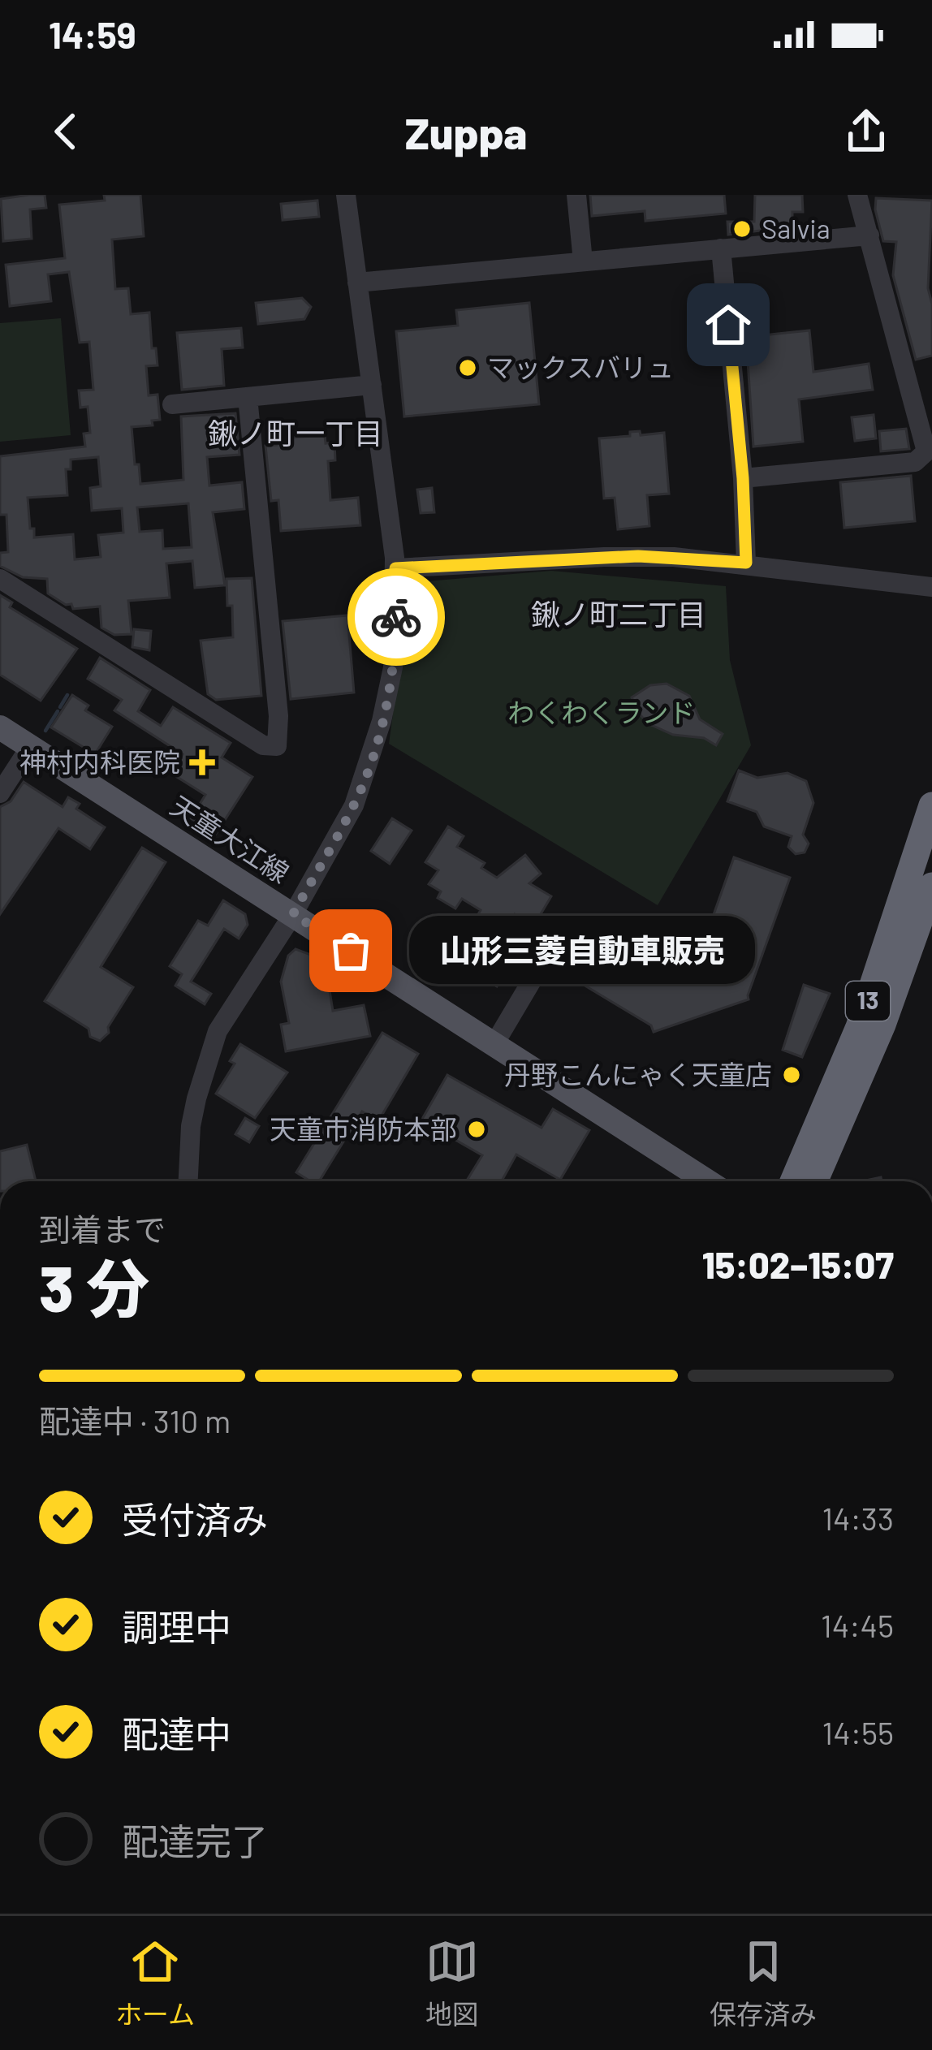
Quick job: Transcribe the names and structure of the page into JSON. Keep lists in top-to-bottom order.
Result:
{
  "streets": {
    "highway": ["13"],
    "main road": ["天童大江線"]
  },
  "districts": ["鍬ノ町一丁目", "鍬ノ町二丁目"],
  "parks": ["わくわくランド"],
  "places": {
    "other": [
      "Salvia",
      "マックスバリュ",
      "山形三菱自動車販売",
      "丹野こんにゃく天童店",
      "天童市消防本部"
    ],
    "health": ["神村内科医院"]
  },
  "page": {
    "status": "14:59",
    "header": "Zuppa",
    "bubble": "山形三菱自動車販売",
    "heading": ["3 分", "到着まで", "15:02–15:07"],
    "bar": "配達中 · 310 m",
    "list": [
      ["受付済み", "14:33"],
      ["調理中", "14:45"],
      ["配達中", "14:55"],
      "配達完了"
    ],
    "tabs": ["ホーム", "地図", "保存済み"]
  }
}
